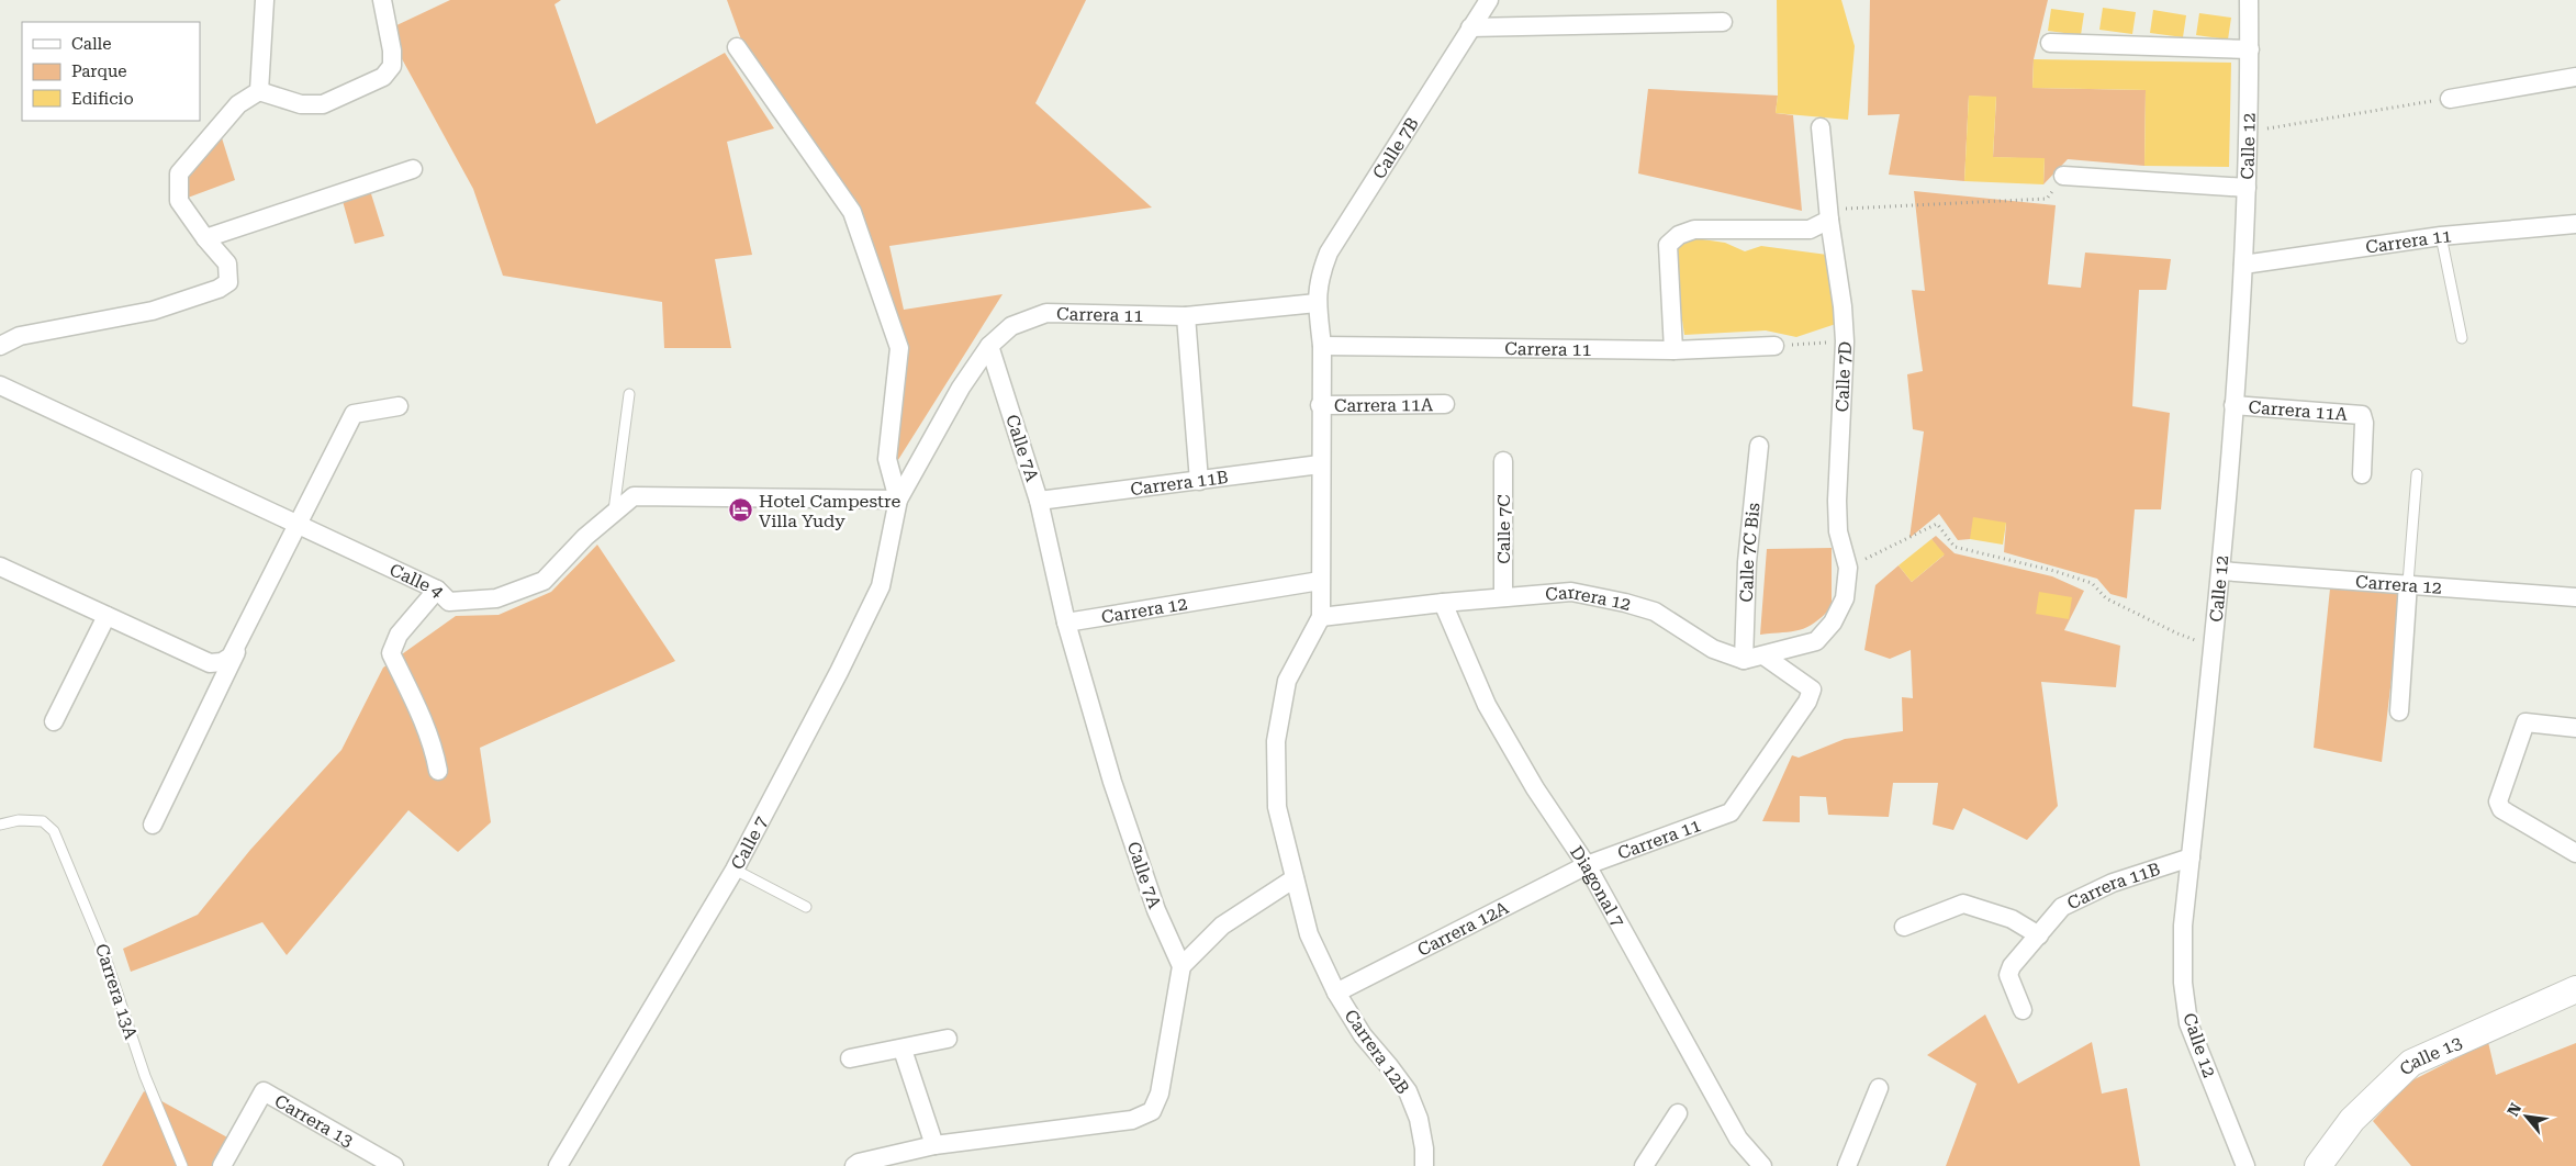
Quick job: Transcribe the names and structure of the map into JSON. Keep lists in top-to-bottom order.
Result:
{
  "streets": {
    "main road": ["Calle 13"],
    "street": [
      "Calle 12",
      "Calle 7B",
      "Carrera 11",
      "Calle 7D",
      "Carrera 11A",
      "Calle 7A",
      "Carrera 11B",
      "Calle 7C",
      "Calle 7C Bis",
      "Calle 4",
      "Carrera 12",
      "Calle 7",
      "Diagonal 7",
      "Carrera 12A",
      "Carrera 12B",
      "Carrera 13"
    ],
    "lane": ["Carrera 13A"]
  },
  "crossings": [
    ["Calle 12", "Carrera 11"],
    ["Calle 12", "Carrera 11A"],
    ["Calle 12", "Carrera 11B"],
    ["Calle 12", "Carrera 12"],
    ["Calle 7B", "Carrera 11"],
    ["Calle 7B", "Carrera 11A"],
    ["Calle 7B", "Carrera 11B"],
    ["Calle 7B", "Carrera 12"],
    ["Calle 7B", "Carrera 12B"],
    ["Carrera 11", "Calle 7D"],
    ["Carrera 11", "Calle 7A"],
    ["Carrera 11", "Calle 4"],
    ["Carrera 11", "Calle 7"],
    ["Carrera 11", "Diagonal 7"],
    ["Carrera 11", "Carrera 12A"],
    ["Calle 7A", "Carrera 11B"],
    ["Calle 7A", "Carrera 12"],
    ["Calle 7C", "Carrera 12"],
    ["Calle 7C Bis", "Carrera 12"],
    ["Calle 4", "Calle 7"],
    ["Carrera 12", "Diagonal 7"],
    ["Carrera 12", "Carrera 12B"],
    ["Diagonal 7", "Carrera 12A"],
    ["Carrera 12A", "Carrera 12B"]
  ],
  "places": {
    "hotel": ["Hotel Campestre Villa Yudy"]
  },
  "legend": ["Calle", "Parque", "Edificio"],
  "north": "top left"
}
